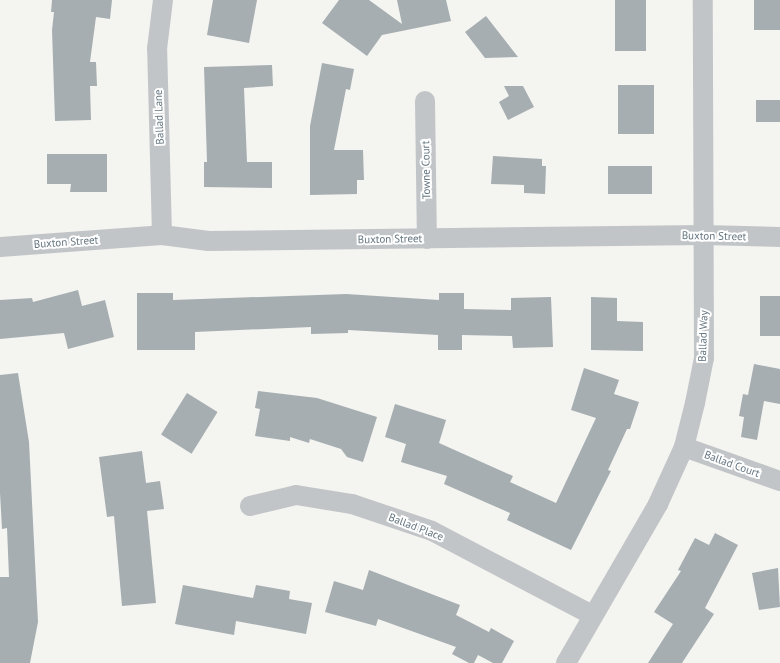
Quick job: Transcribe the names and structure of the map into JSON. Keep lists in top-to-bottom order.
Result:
{
  "streets": {
    "street": [
      "Ballad Lane",
      "Towne Court",
      "Buxton Street",
      "Ballad Way",
      "Ballad Court",
      "Ballad Place"
    ]
  },
  "crossings": [
    ["Ballad Lane", "Buxton Street"],
    ["Towne Court", "Buxton Street"],
    ["Buxton Street", "Ballad Way"],
    ["Ballad Way", "Ballad Court"],
    ["Ballad Way", "Ballad Place"]
  ]
}
